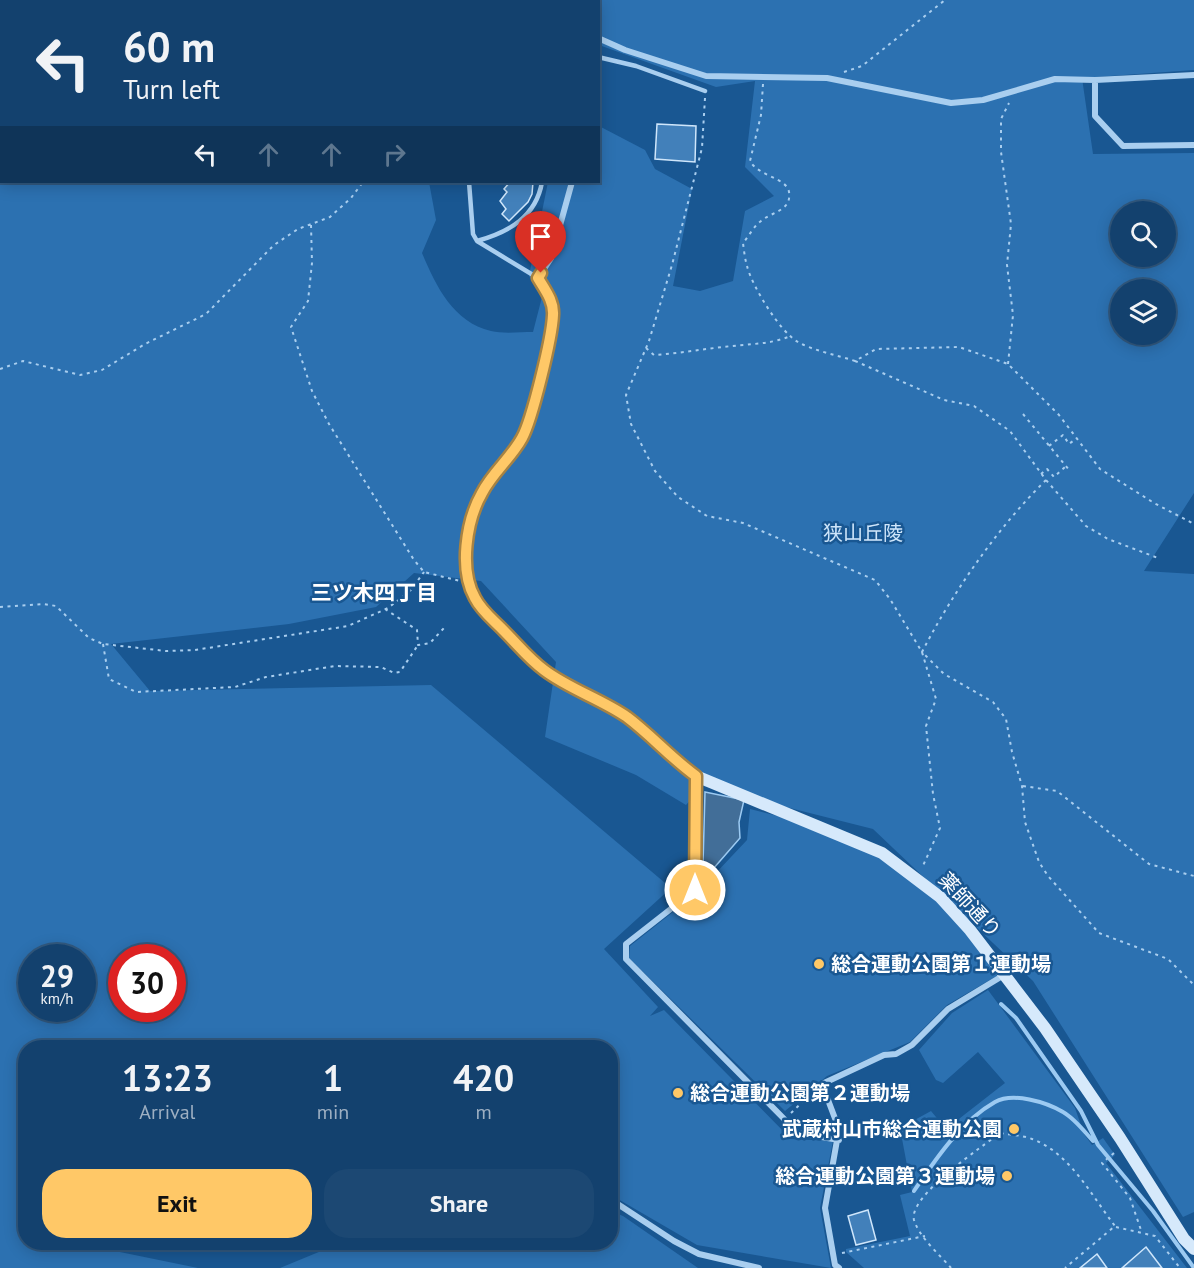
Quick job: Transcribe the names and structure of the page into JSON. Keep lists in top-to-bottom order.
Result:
{
  "streets": {
    "street": ["薬師通り"]
  },
  "districts": ["三ツ木四丁目"],
  "parks": ["狭山丘陵"],
  "places": [
    "総合運動公園第１運動場",
    "総合運動公園第２運動場",
    "武蔵村山市総合運動公園",
    "総合運動公園第３運動場"
  ],
  "page": {
    "turn": ["60 m", "Turn left"],
    "speed": "29 km/h",
    "limit": "30",
    "eta": [
      "13:23",
      "Arrival",
      "1",
      "min",
      "420",
      "m"
    ],
    "buttons": ["Exit", "Share"]
  }
}
